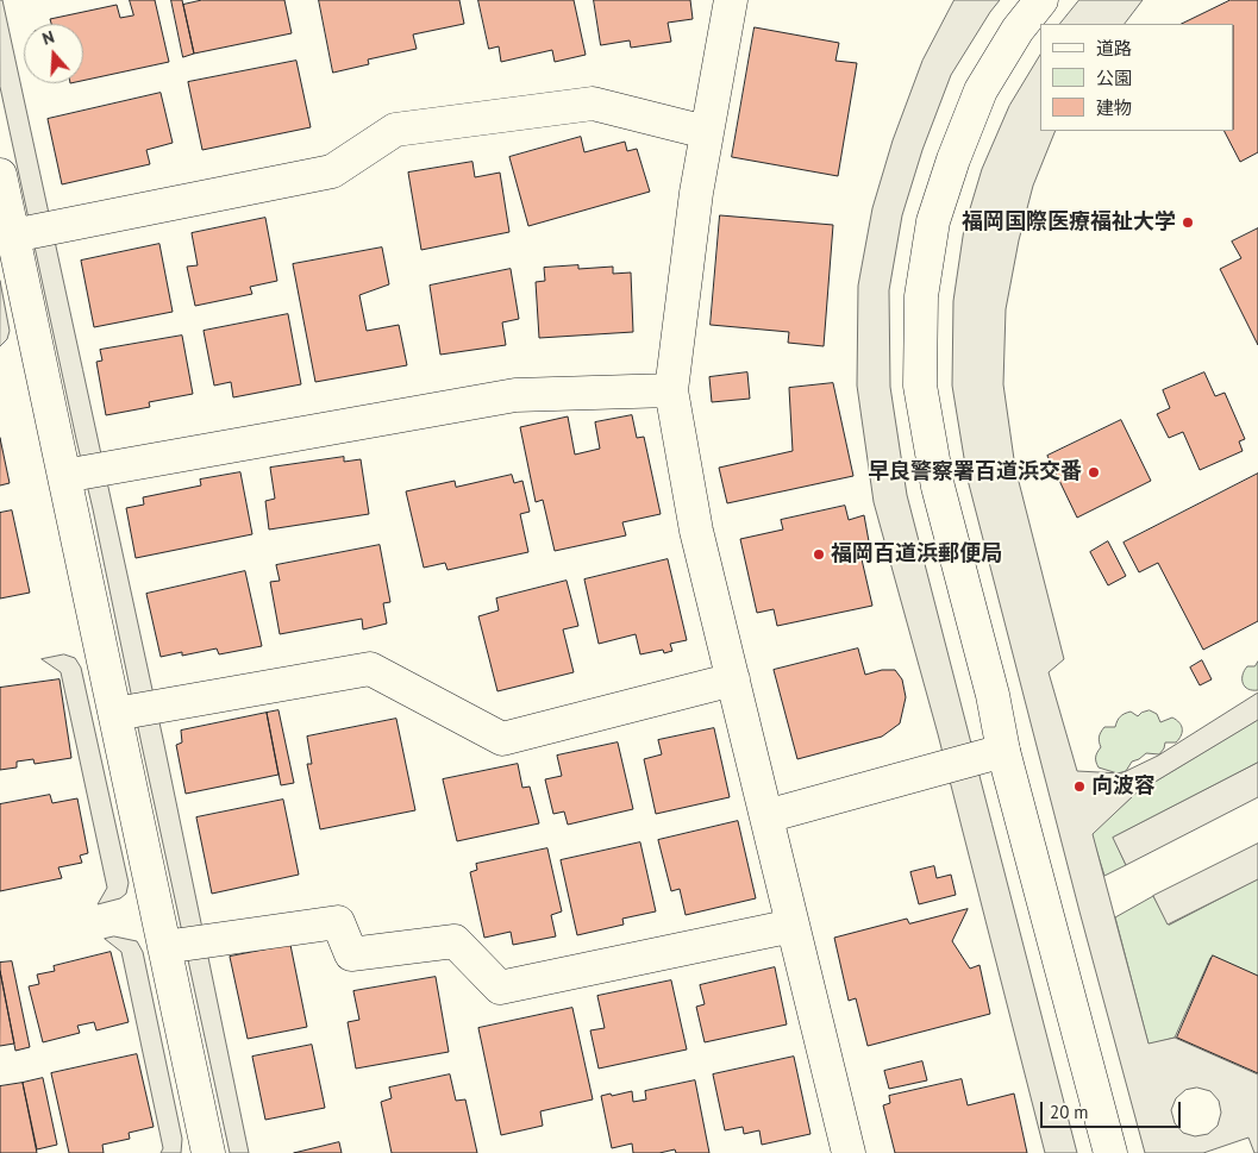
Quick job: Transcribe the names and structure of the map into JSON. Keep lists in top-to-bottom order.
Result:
{
  "places": [
    "福岡国際医療福祉大学",
    "早良警察署百道浜交番",
    "福岡百道浜郵便局",
    "向波容"
  ],
  "legend": ["道路", "公園", "建物"],
  "scale_bar": "20 m",
  "north": "top"
}
